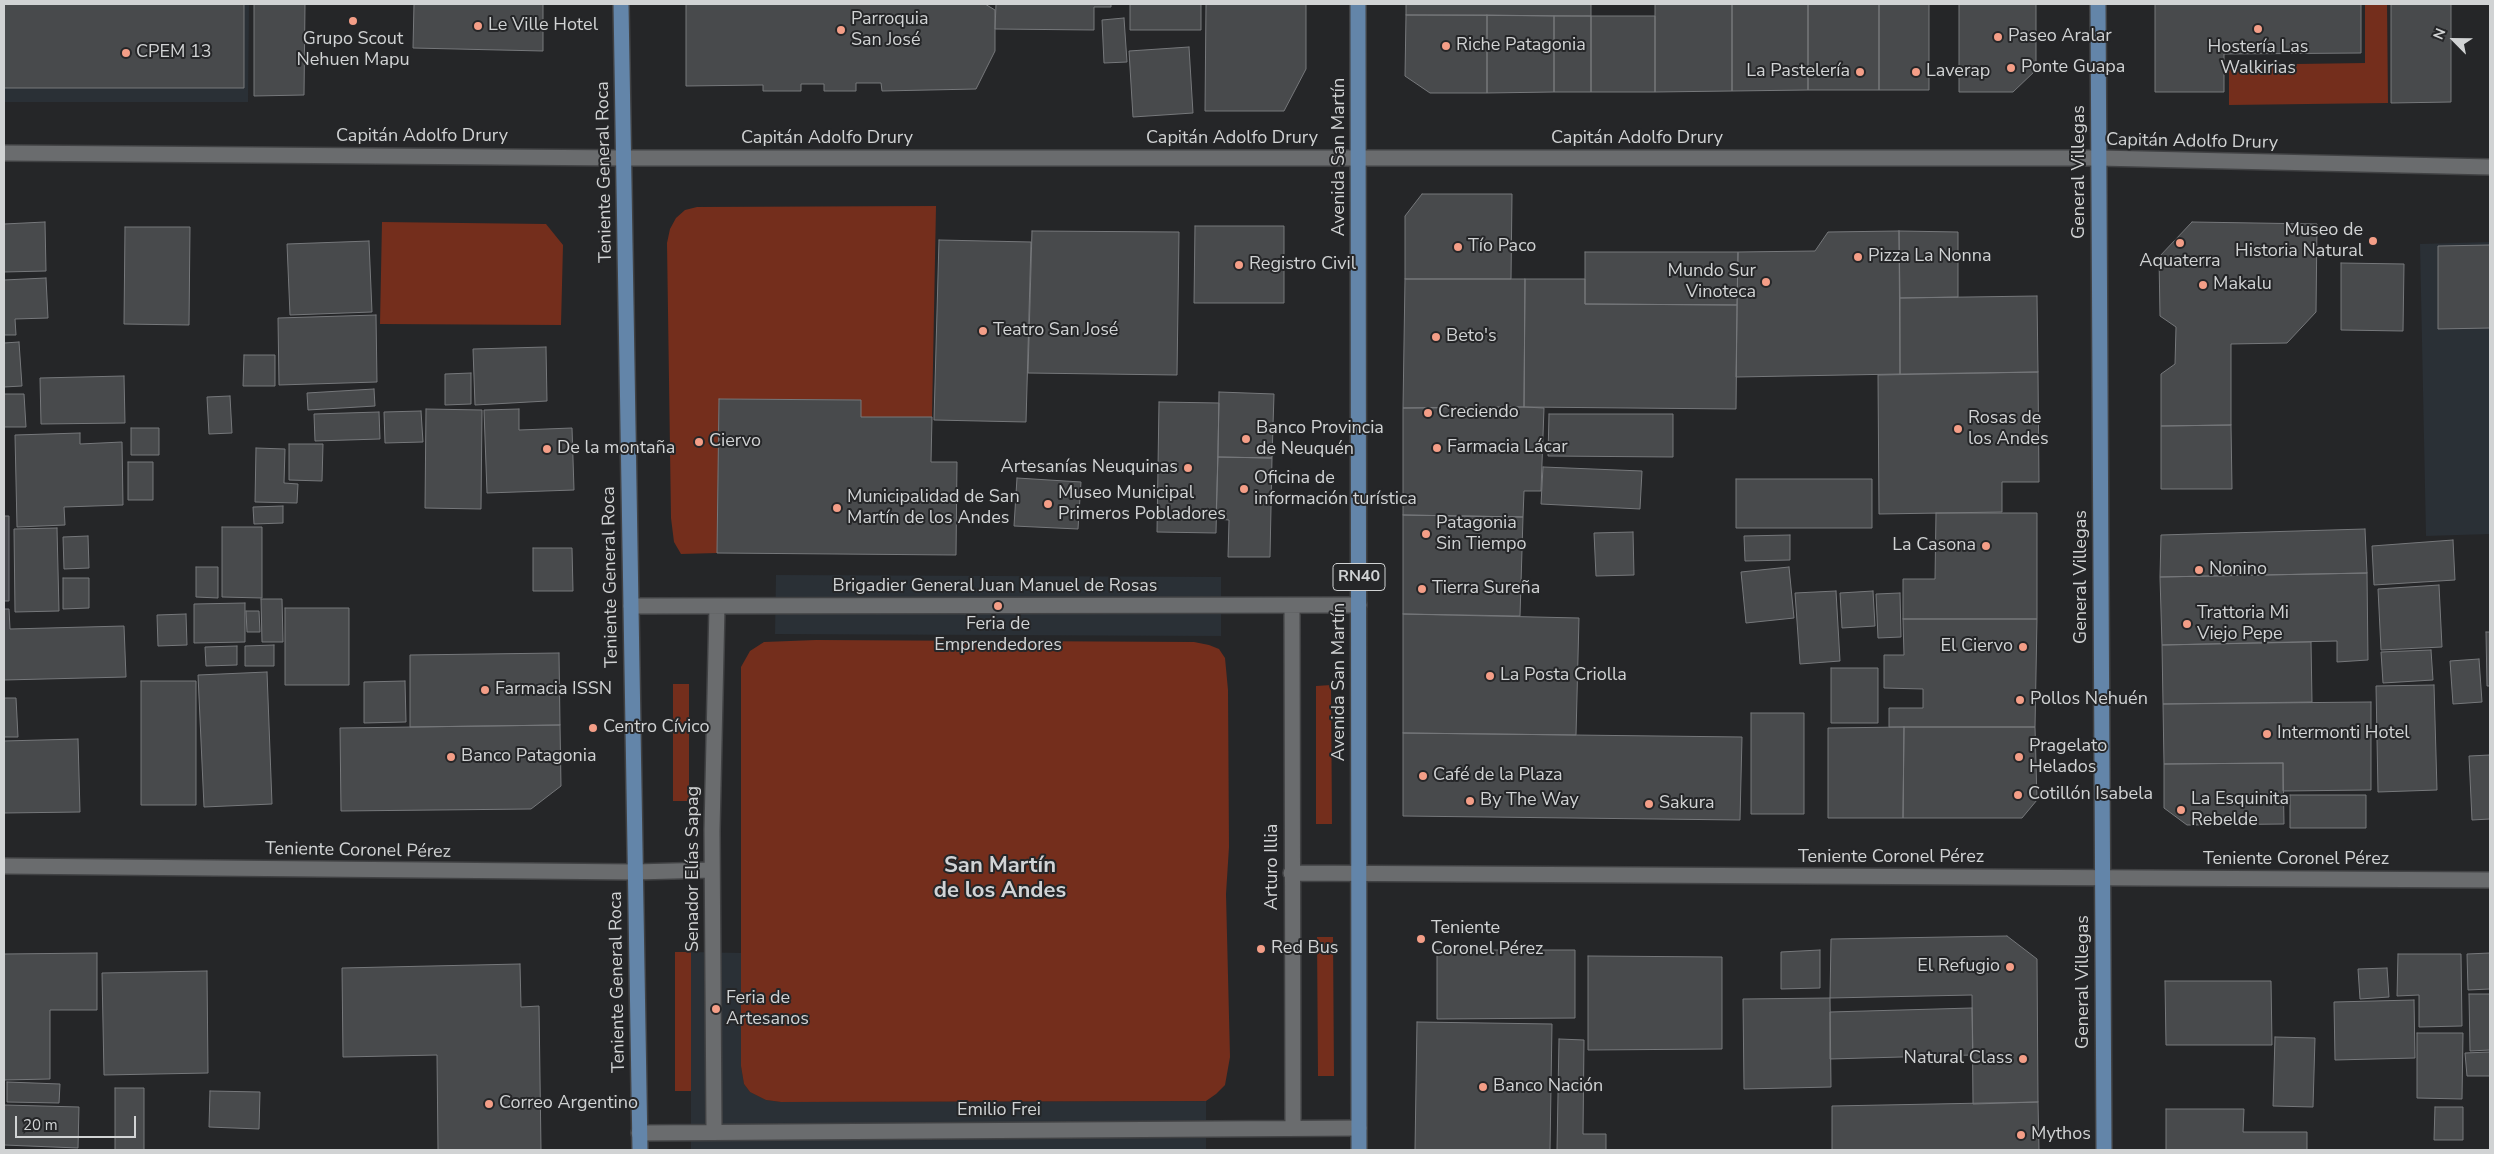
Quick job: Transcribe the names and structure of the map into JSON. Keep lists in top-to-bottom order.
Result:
{
  "streets": {
    "main road": [
      "Avenida San Martín",
      "Teniente General Roca",
      "General Villegas",
      "RN40"
    ],
    "street": [
      "Capitán Adolfo Drury",
      "Brigadier General Juan Manuel de Rosas",
      "Teniente Coronel Pérez",
      "Arturo Illia",
      "Senador Elías Sapag",
      "Emilio Frei"
    ]
  },
  "crossings": [
    ["Capitán Adolfo Drury", "Avenida San Martín"],
    ["Capitán Adolfo Drury", "Teniente General Roca"],
    ["Capitán Adolfo Drury", "General Villegas"],
    ["Avenida San Martín", "Brigadier General Juan Manuel de Rosas"],
    ["Avenida San Martín", "Teniente Coronel Pérez"],
    ["Avenida San Martín", "Emilio Frei"],
    ["Teniente General Roca", "Brigadier General Juan Manuel de Rosas"],
    ["Teniente General Roca", "Teniente Coronel Pérez"],
    ["Teniente General Roca", "Emilio Frei"],
    ["General Villegas", "Teniente Coronel Pérez"],
    ["Brigadier General Juan Manuel de Rosas", "Arturo Illia"],
    ["Brigadier General Juan Manuel de Rosas", "Senador Elías Sapag"],
    ["Teniente Coronel Pérez", "Arturo Illia"],
    ["Teniente Coronel Pérez", "Senador Elías Sapag"],
    ["Arturo Illia", "Emilio Frei"],
    ["Senador Elías Sapag", "Emilio Frei"]
  ],
  "districts": ["San Martín de los Andes"],
  "places": [
    "Grupo Scout Nehuen Mapu",
    "Le Ville Hotel",
    "Hostería Las Walkirias",
    "Parroquia San José",
    "Paseo Aralar",
    "Riche Patagonia",
    "CPEM 13",
    "Ponte Guapa",
    "La Pastelería",
    "Laverap",
    "Museo de Historia Natural",
    "Aquaterra",
    "Tío Paco",
    "Pizza La Nonna",
    "Registro Civil",
    "Mundo Sur Vinoteca",
    "Makalu",
    "Teatro San José",
    "Beto's",
    "Creciendo",
    "Rosas de los Andes",
    "Banco Provincia de Neuquén",
    "Ciervo",
    "Farmacia Lácar",
    "De la montaña",
    "Artesanías Neuquinas",
    "Oficina de información turística",
    "Museo Municipal Primeros Pobladores",
    "Municipalidad de San Martín de los Andes",
    "Patagonia Sin Tiempo",
    "La Casona",
    "Nonino",
    "Tierra Sureña",
    "Feria de Emprendedores",
    "Trattoria Mi Viejo Pepe",
    "El Ciervo",
    "La Posta Criolla",
    "Farmacia ISSN",
    "Pollos Nehuén",
    "Centro Cívico",
    "Intermonti Hotel",
    "Banco Patagonia",
    "Pragelato Helados",
    "Café de la Plaza",
    "Cotillón Isabela",
    "By The Way",
    "Sakura",
    "La Esquinita Rebelde",
    "Teniente Coronel Pérez",
    "Red Bus",
    "El Refugio",
    "Feria de Artesanos",
    "Natural Class",
    "Banco Nación",
    "Correo Argentino",
    "Mythos"
  ],
  "scale_bar": "20 m",
  "north": "top left"
}
